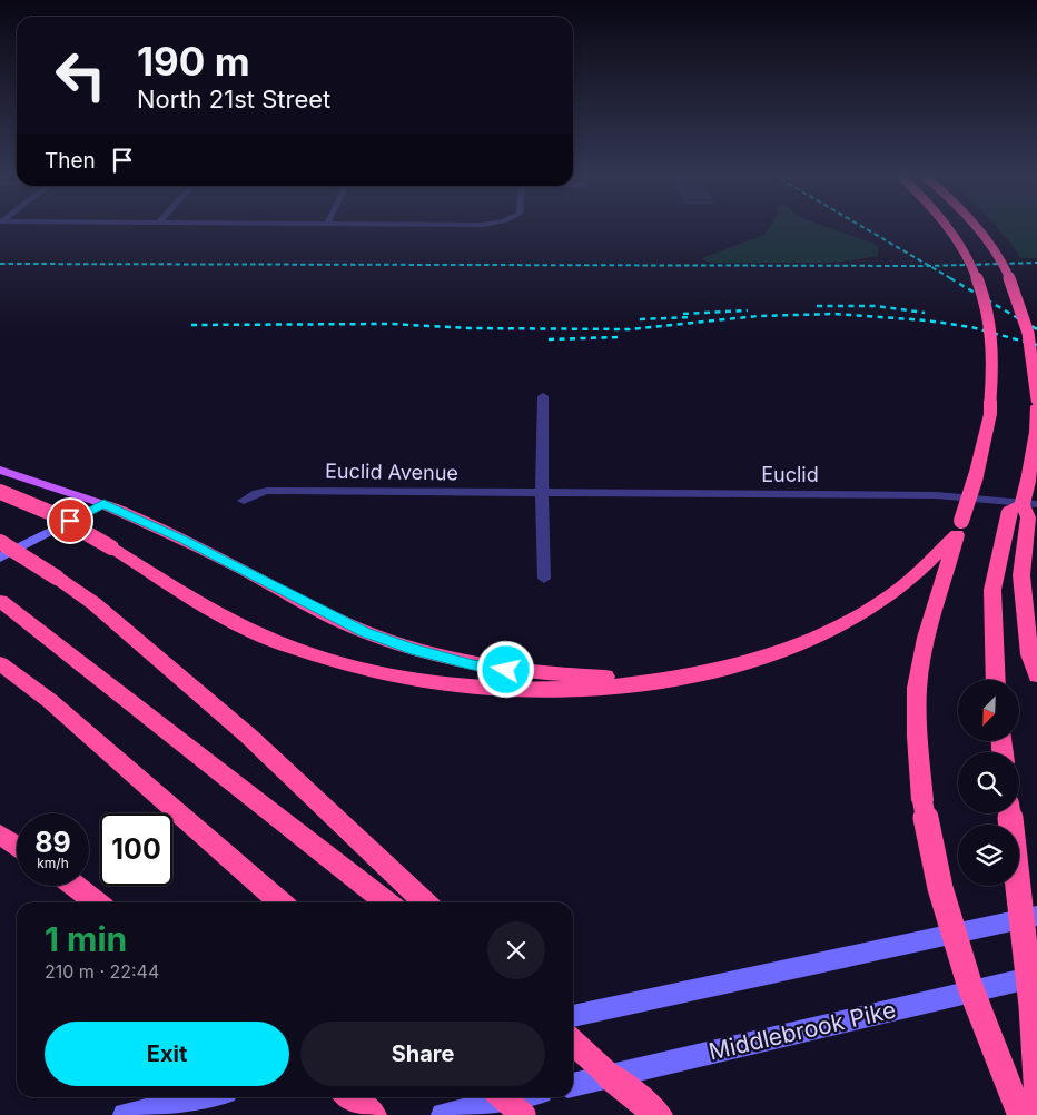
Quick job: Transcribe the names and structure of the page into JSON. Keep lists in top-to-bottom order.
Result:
{
  "streets": {
    "main road": ["Middlebrook Pike"],
    "street": ["Euclid Avenue", "Euclid"]
  },
  "crossings": [
    ["Euclid Avenue", "Euclid"]
  ],
  "north": "bottom left",
  "page": {
    "turn": ["190 m", "North 21st Street"],
    "then": "Then",
    "speed": "89 km/h",
    "limit": "100",
    "heading": ["1 min", "210 m · 22:44"],
    "buttons": ["Exit", "Share"]
  }
}
